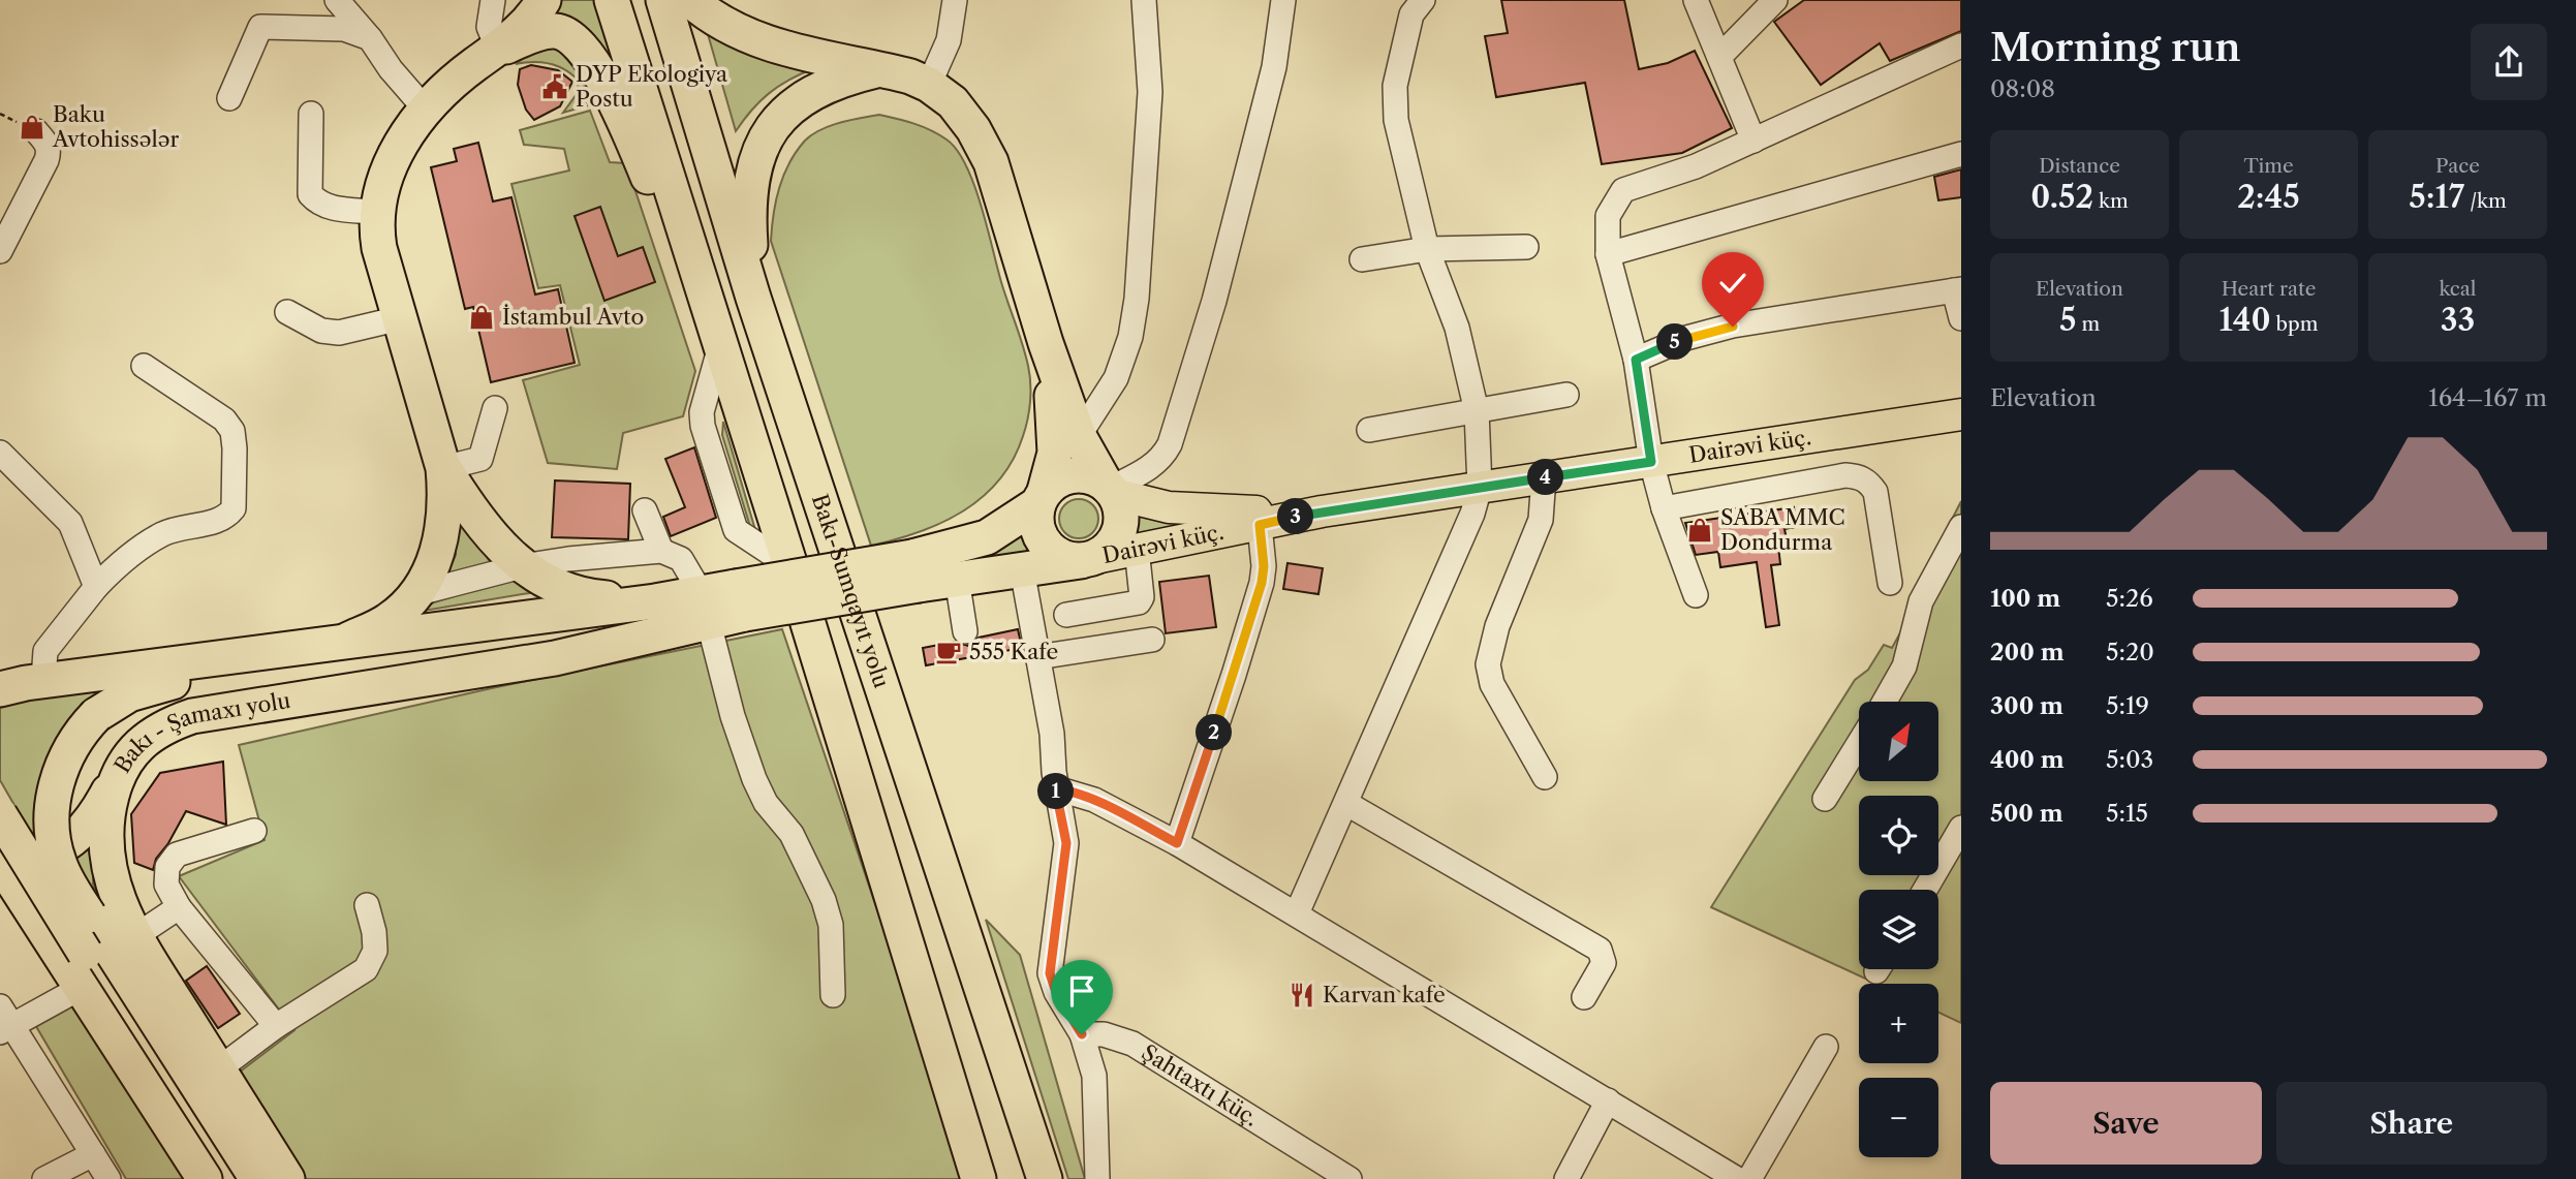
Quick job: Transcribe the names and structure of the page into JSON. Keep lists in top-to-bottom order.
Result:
{
  "streets": {
    "highway": ["Bakı-Sumqayıt yolu", "Bakı - Şamaxı yolu"],
    "main road": ["Dairəvi küç."],
    "street": ["Şahtaxtı küç."]
  },
  "places": {
    "public building": ["DYP Ekologiya Postu"],
    "shop": ["Baku Avtohissələr", "İstambul Avto", "SABA MMC Dondurma"],
    "cafe": ["555 Kafe"],
    "restaurant": ["Karvan kafe"]
  },
  "north": "top right",
  "page": {
    "heading": ["Morning run", "08:08"],
    "stats": [
      ["Distance", "0.52 km"],
      ["Time", "2:45"],
      ["Pace", "5:17 /km"],
      ["Elevation", "5 m"],
      ["Heart rate", "140 bpm"],
      ["kcal", "33"]
    ],
    "pins": [
      "5",
      "4",
      "3",
      "2",
      "1"
    ],
    "chart": ["Elevation", "164–167 m"],
    "list": [
      {
        "name": "100 m",
        "note": "5:26"
      },
      {
        "name": "200 m",
        "note": "5:20"
      },
      {
        "name": "300 m",
        "note": "5:19"
      },
      {
        "name": "400 m",
        "note": "5:03"
      },
      {
        "name": "500 m",
        "note": "5:15"
      }
    ],
    "map_buttons": ["+", "−"],
    "buttons": ["Save", "Share"]
  }
}
